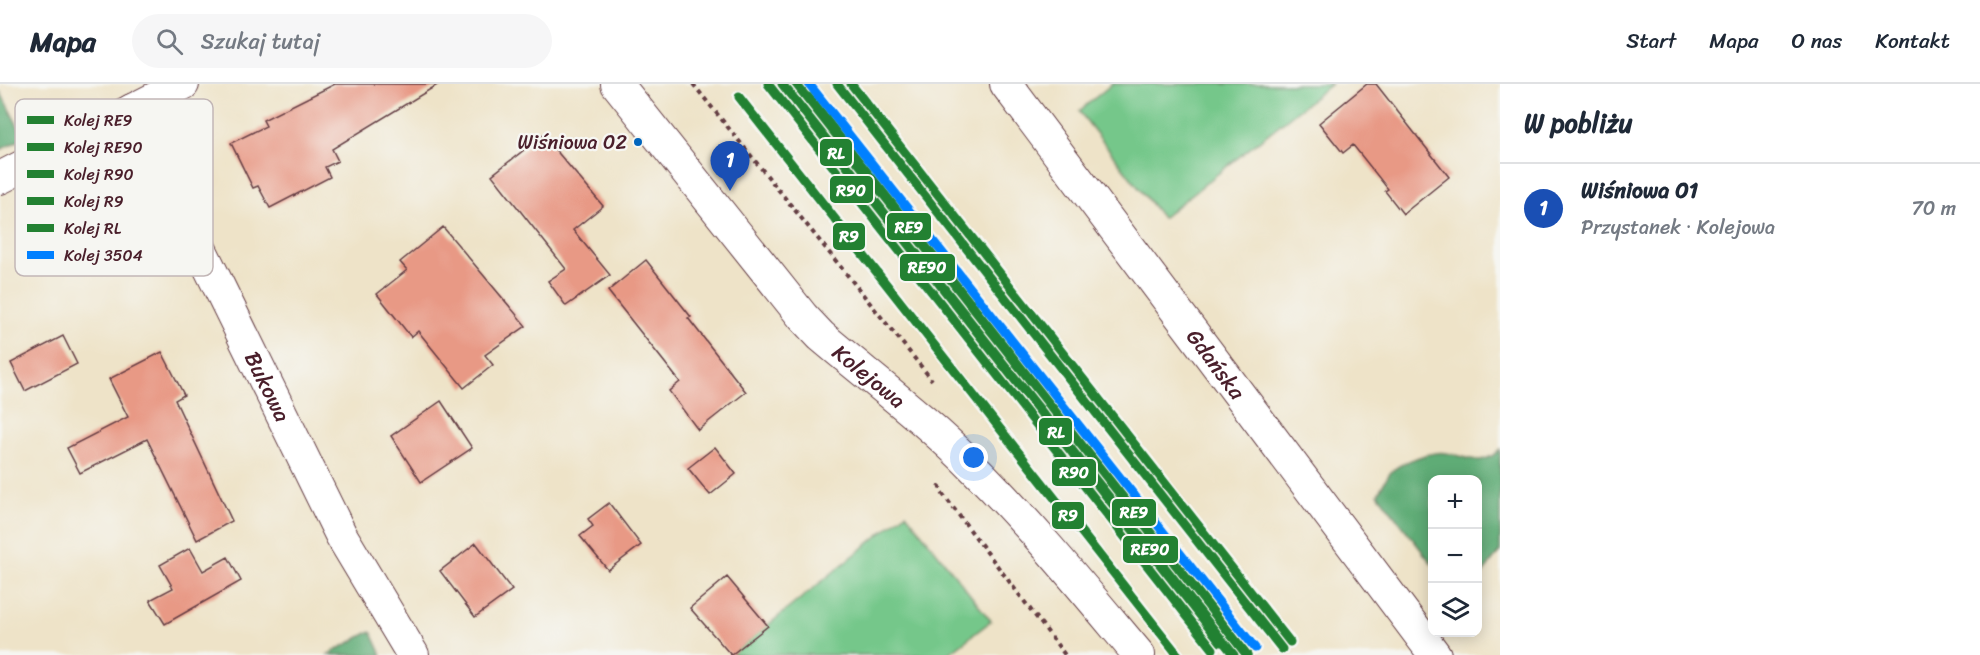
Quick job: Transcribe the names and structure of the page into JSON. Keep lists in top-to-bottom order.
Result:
{
  "streets": {
    "street": ["Gdańska", "Kolejowa", "Bukowa"]
  },
  "places": ["Wiśniowa 02"],
  "lines": [
    "rail line RE9",
    "rail line R90",
    "rail line RL",
    "rail line 3504",
    "rail line RE90",
    "rail line R9"
  ],
  "legend": [
    "Kolej RE9",
    "Kolej RE90",
    "Kolej R90",
    "Kolej R9",
    "Kolej RL",
    "Kolej 3504"
  ],
  "page": {
    "header": "Mapa",
    "search": "Szukaj tutaj",
    "nav": [
      "Start",
      "Mapa",
      "O nas",
      "Kontakt"
    ],
    "heading": "W pobliżu",
    "pins": "1",
    "list": [
      {
        "mark": "1",
        "name": "Wiśniowa 01",
        "note": "Przystanek · Kolejowa",
        "value": "70 m"
      }
    ],
    "map_buttons": ["+", "−"]
  }
}
